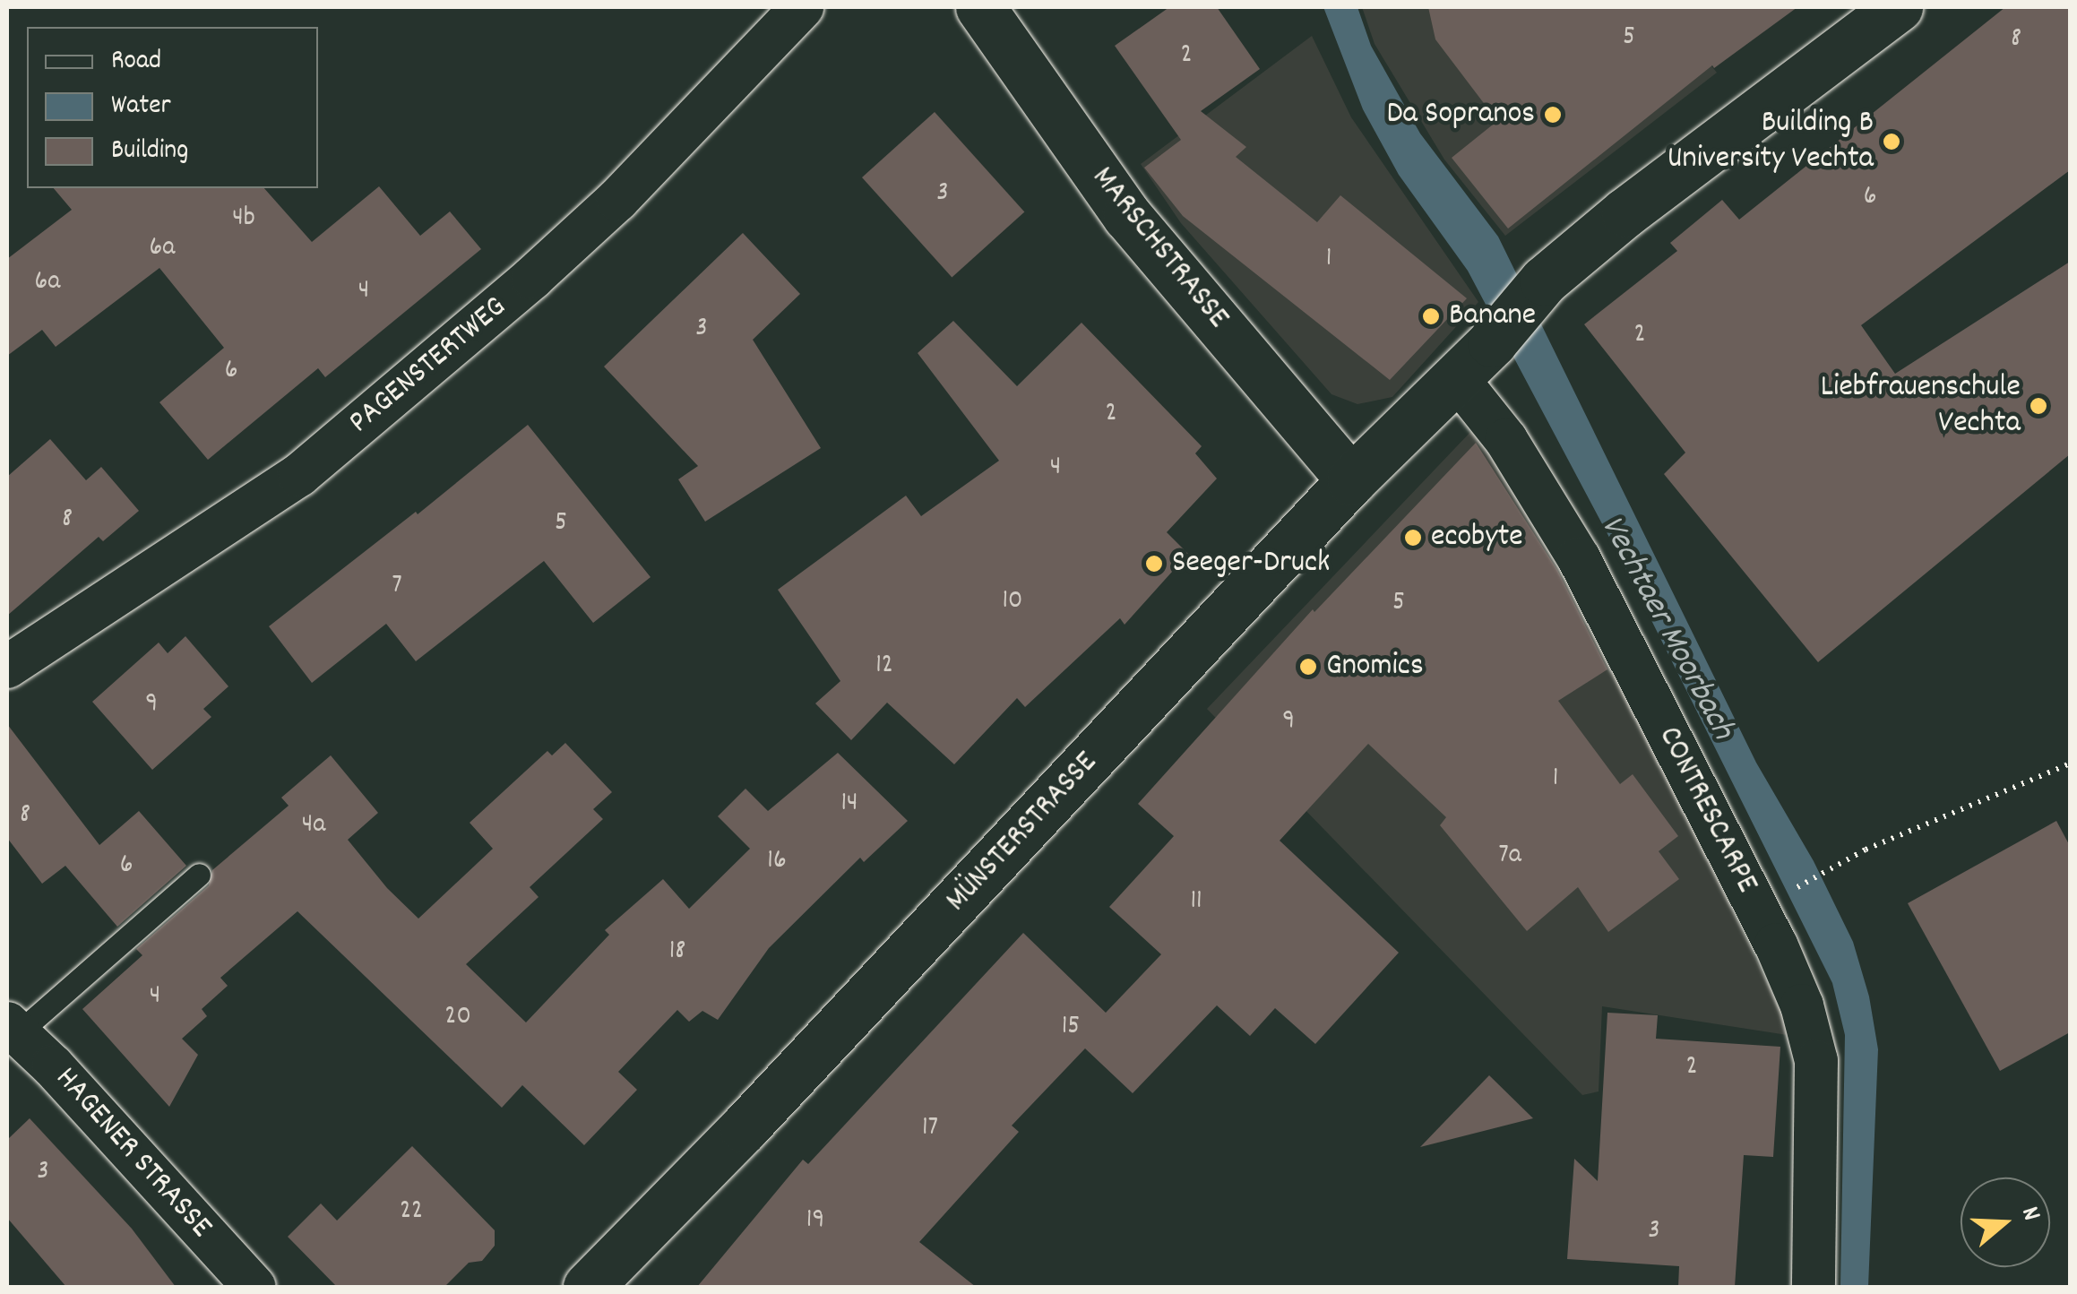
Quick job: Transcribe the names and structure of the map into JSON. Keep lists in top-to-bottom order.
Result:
{
  "streets": {
    "street": [
      "MARSCHSTRASSE",
      "PAGENSTERTWEG",
      "CONTRESCARPE",
      "MÜNSTERSTRASSE",
      "HAGENER STRASSE"
    ]
  },
  "crossings": [
    ["MARSCHSTRASSE", "MÜNSTERSTRASSE"],
    ["CONTRESCARPE", "MÜNSTERSTRASSE"]
  ],
  "water": ["Vechtaer Moorbach"],
  "places": [
    "Da Sopranos",
    "Building B University Vechta",
    "Banane",
    "Liebfrauenschule Vechta",
    "ecobyte",
    "Seeger-Druck",
    "Gnomics"
  ],
  "house_numbers": [
    "5",
    "8",
    "2",
    "3",
    "6",
    "4b",
    "6a",
    "1",
    "6a",
    "4",
    "3",
    "2",
    "6",
    "2",
    "4",
    "8",
    "5",
    "7",
    "10",
    "5",
    "12",
    "9",
    "9",
    "1",
    "14",
    "8",
    "4a",
    "7a",
    "16",
    "6",
    "11",
    "18",
    "4",
    "20",
    "15",
    "2",
    "17",
    "3",
    "22",
    "19",
    "3"
  ],
  "legend": ["Road", "Water", "Building"],
  "north": "right"
}
